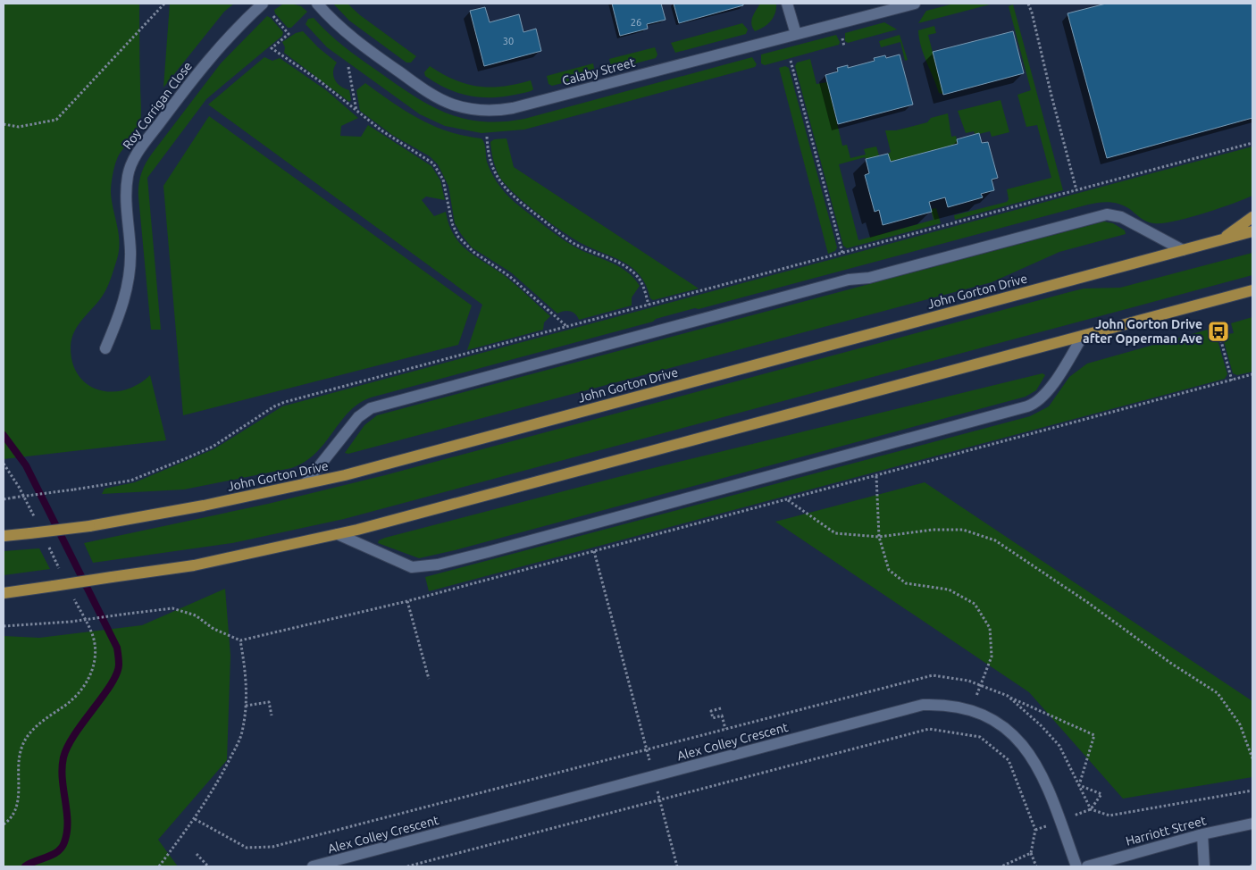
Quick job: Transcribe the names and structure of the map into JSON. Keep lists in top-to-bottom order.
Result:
{
  "streets": {
    "main road": ["John Gorton Drive"],
    "street": [
      "Calaby Street",
      "Roy Corrigan Close",
      "Alex Colley Crescent",
      "Harriott Street"
    ]
  },
  "places": {
    "bus stop": ["John Gorton Drive after Opperman Ave"]
  },
  "house_numbers": ["26", "30"]
}
